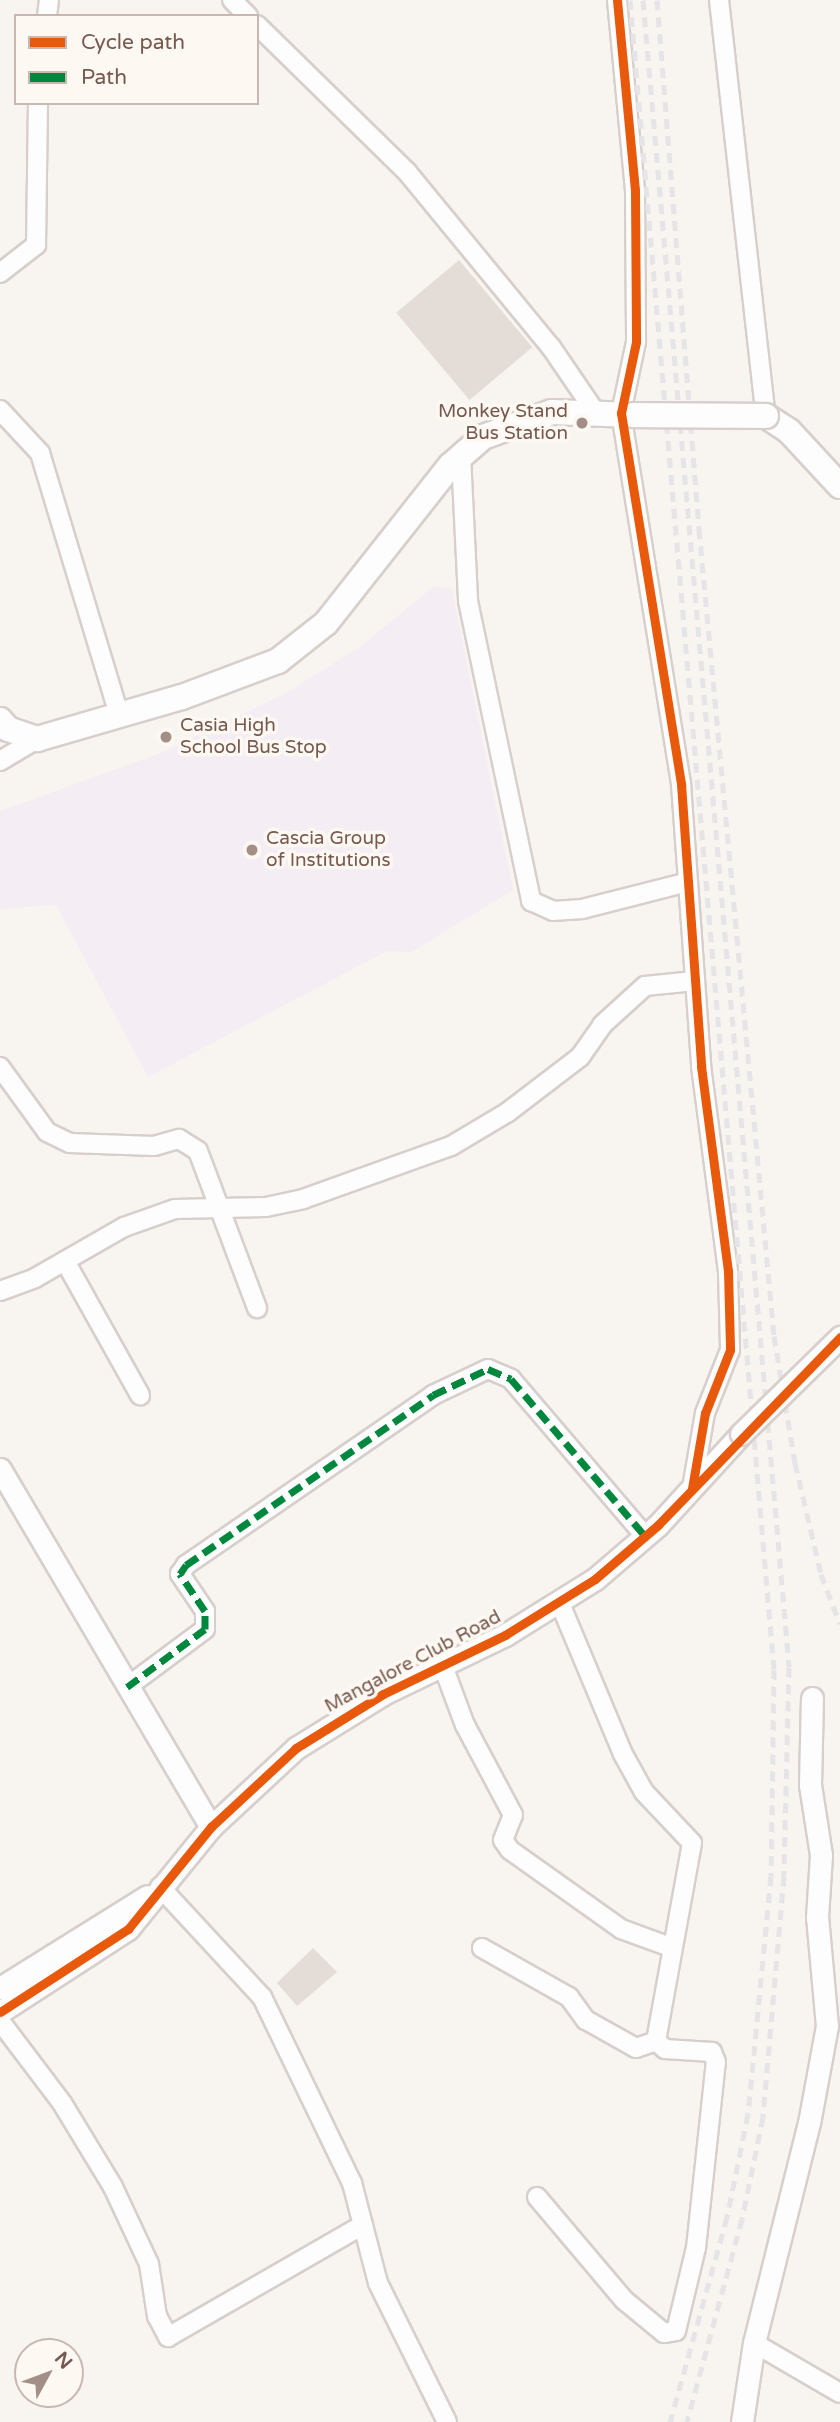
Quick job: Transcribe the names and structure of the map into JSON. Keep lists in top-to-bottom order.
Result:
{
  "streets": {
    "street": ["Mangalore Club Road"]
  },
  "places": ["Monkey Stand Bus Station", "Casia High School Bus Stop", "Cascia Group of Institutions"],
  "legend": ["Cycle path", "Path"],
  "north": "top right"
}
